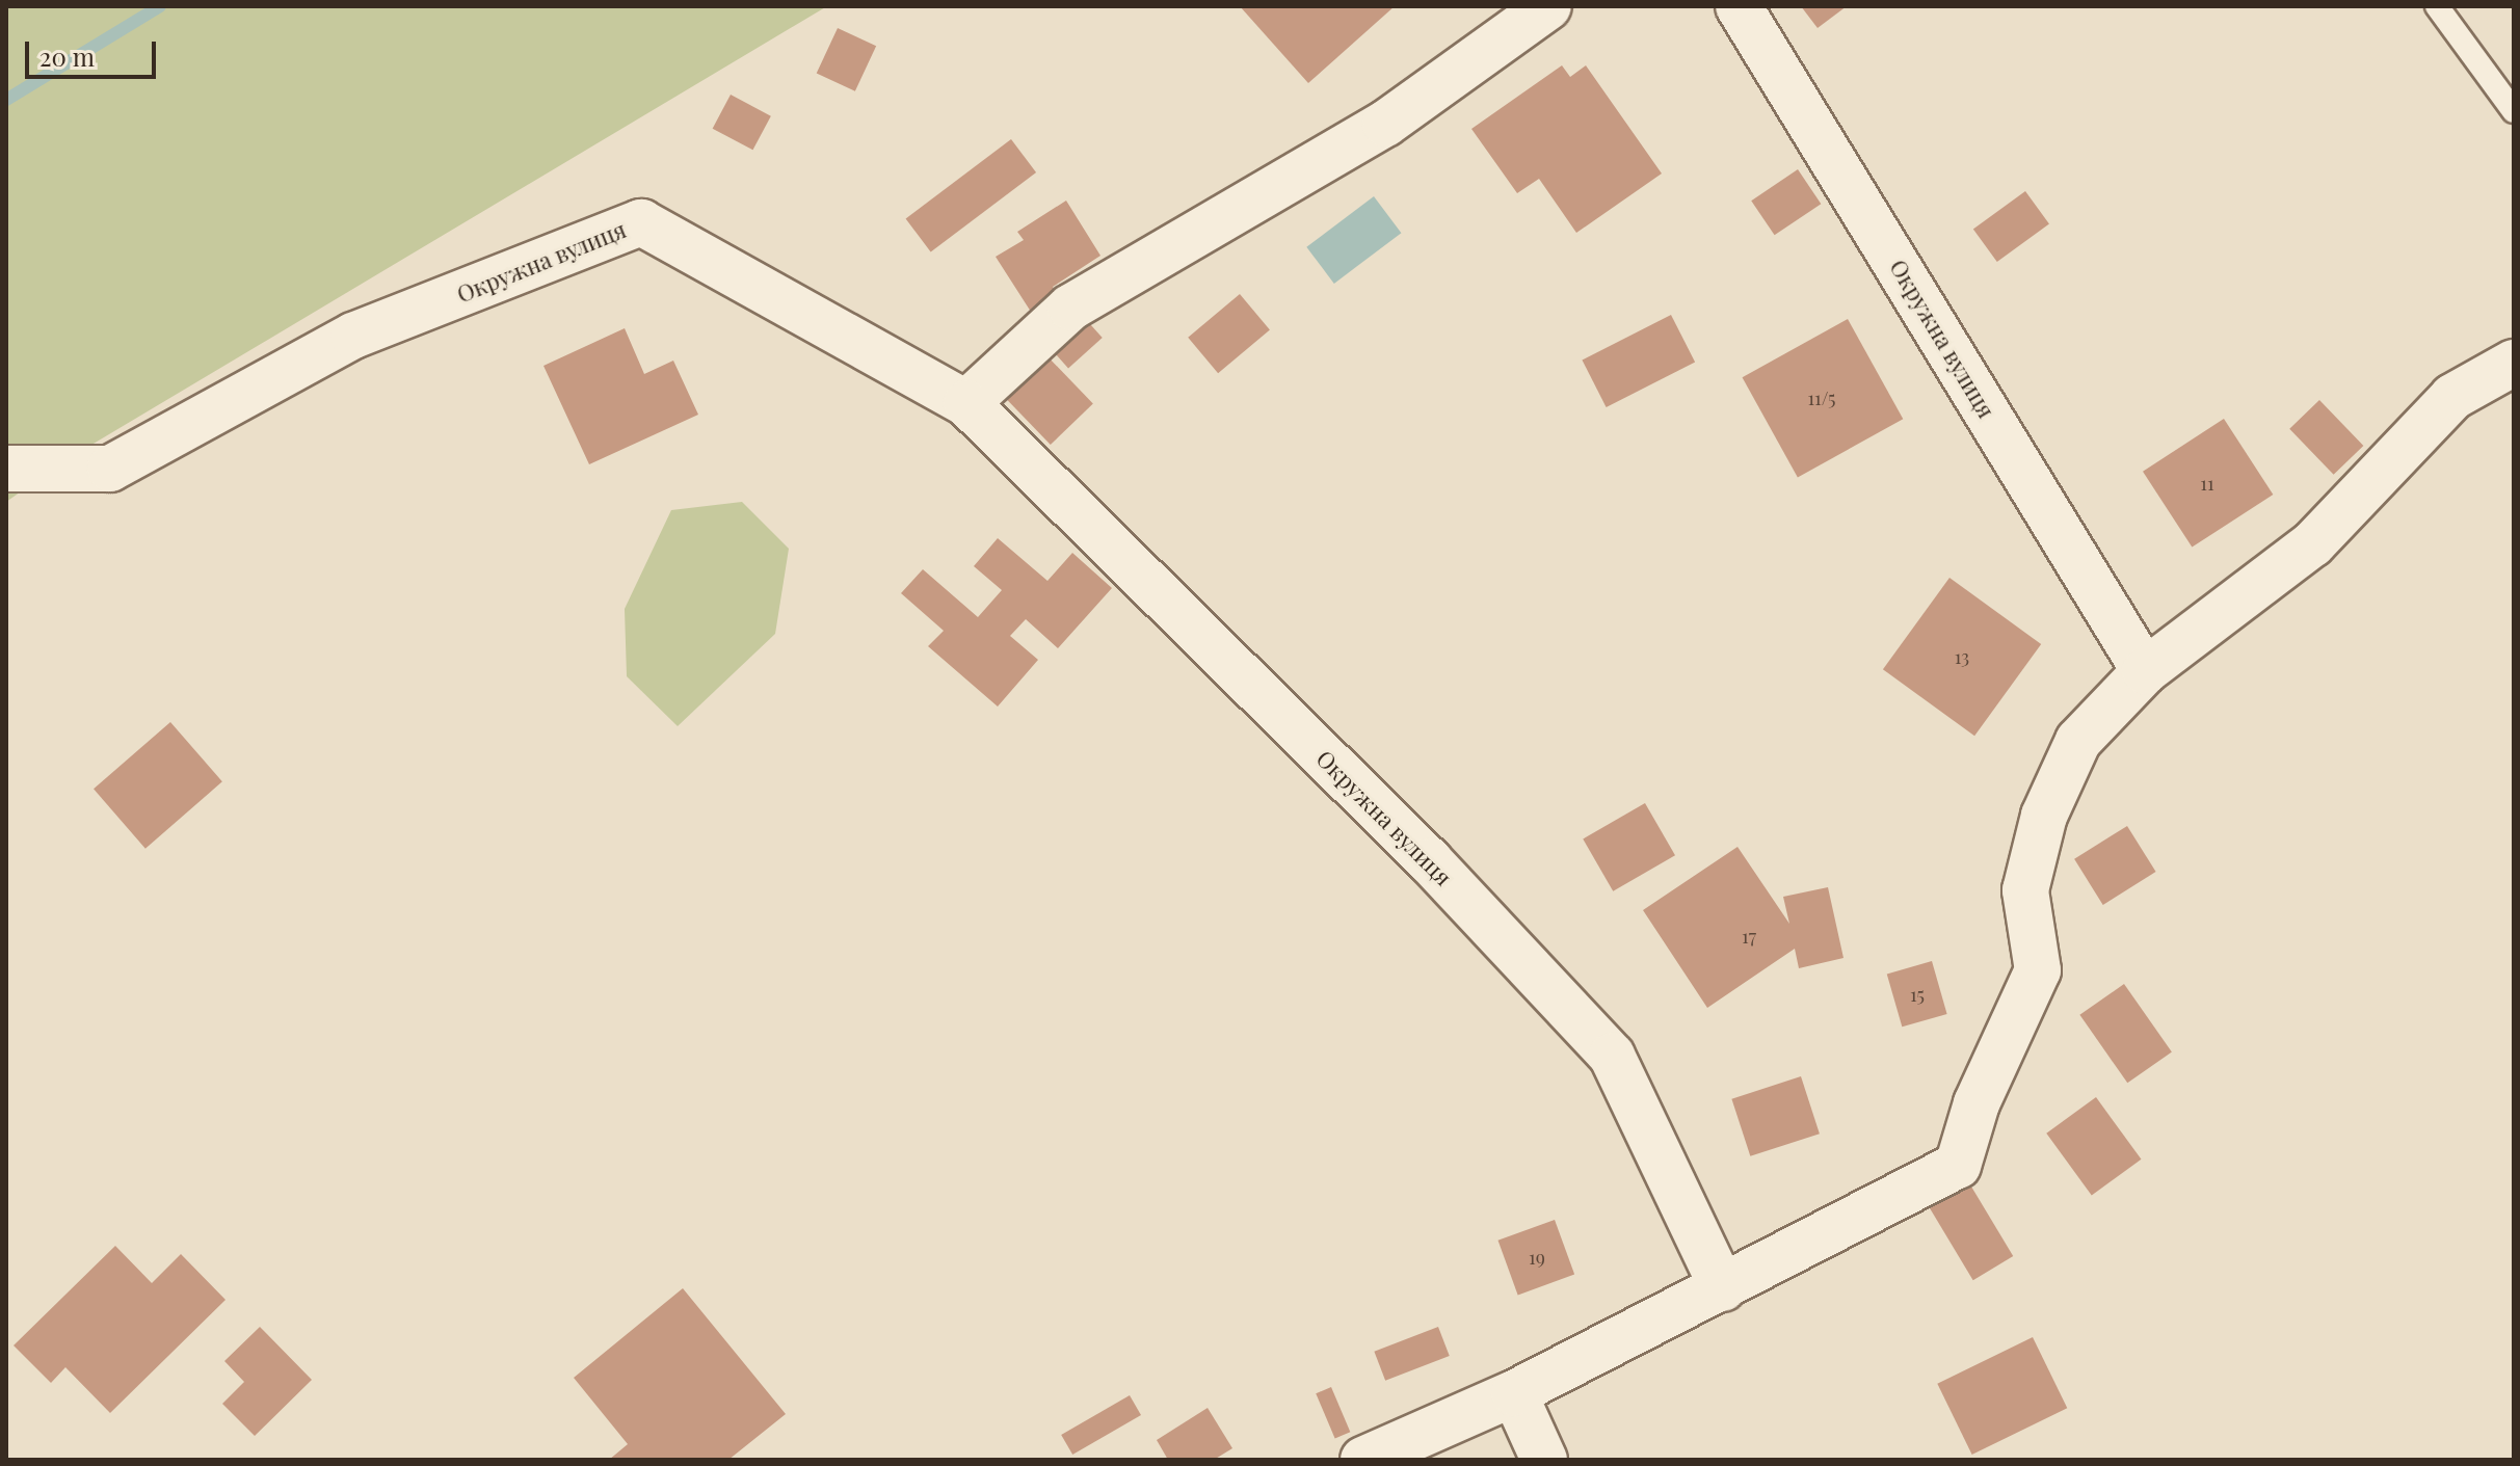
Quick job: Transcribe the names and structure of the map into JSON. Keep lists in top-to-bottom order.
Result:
{
  "streets": {
    "street": ["Окружна вулиця"]
  },
  "house_numbers": [
    "11/5",
    "11",
    "13",
    "17",
    "15",
    "19"
  ],
  "scale_bar": "20 m"
}
